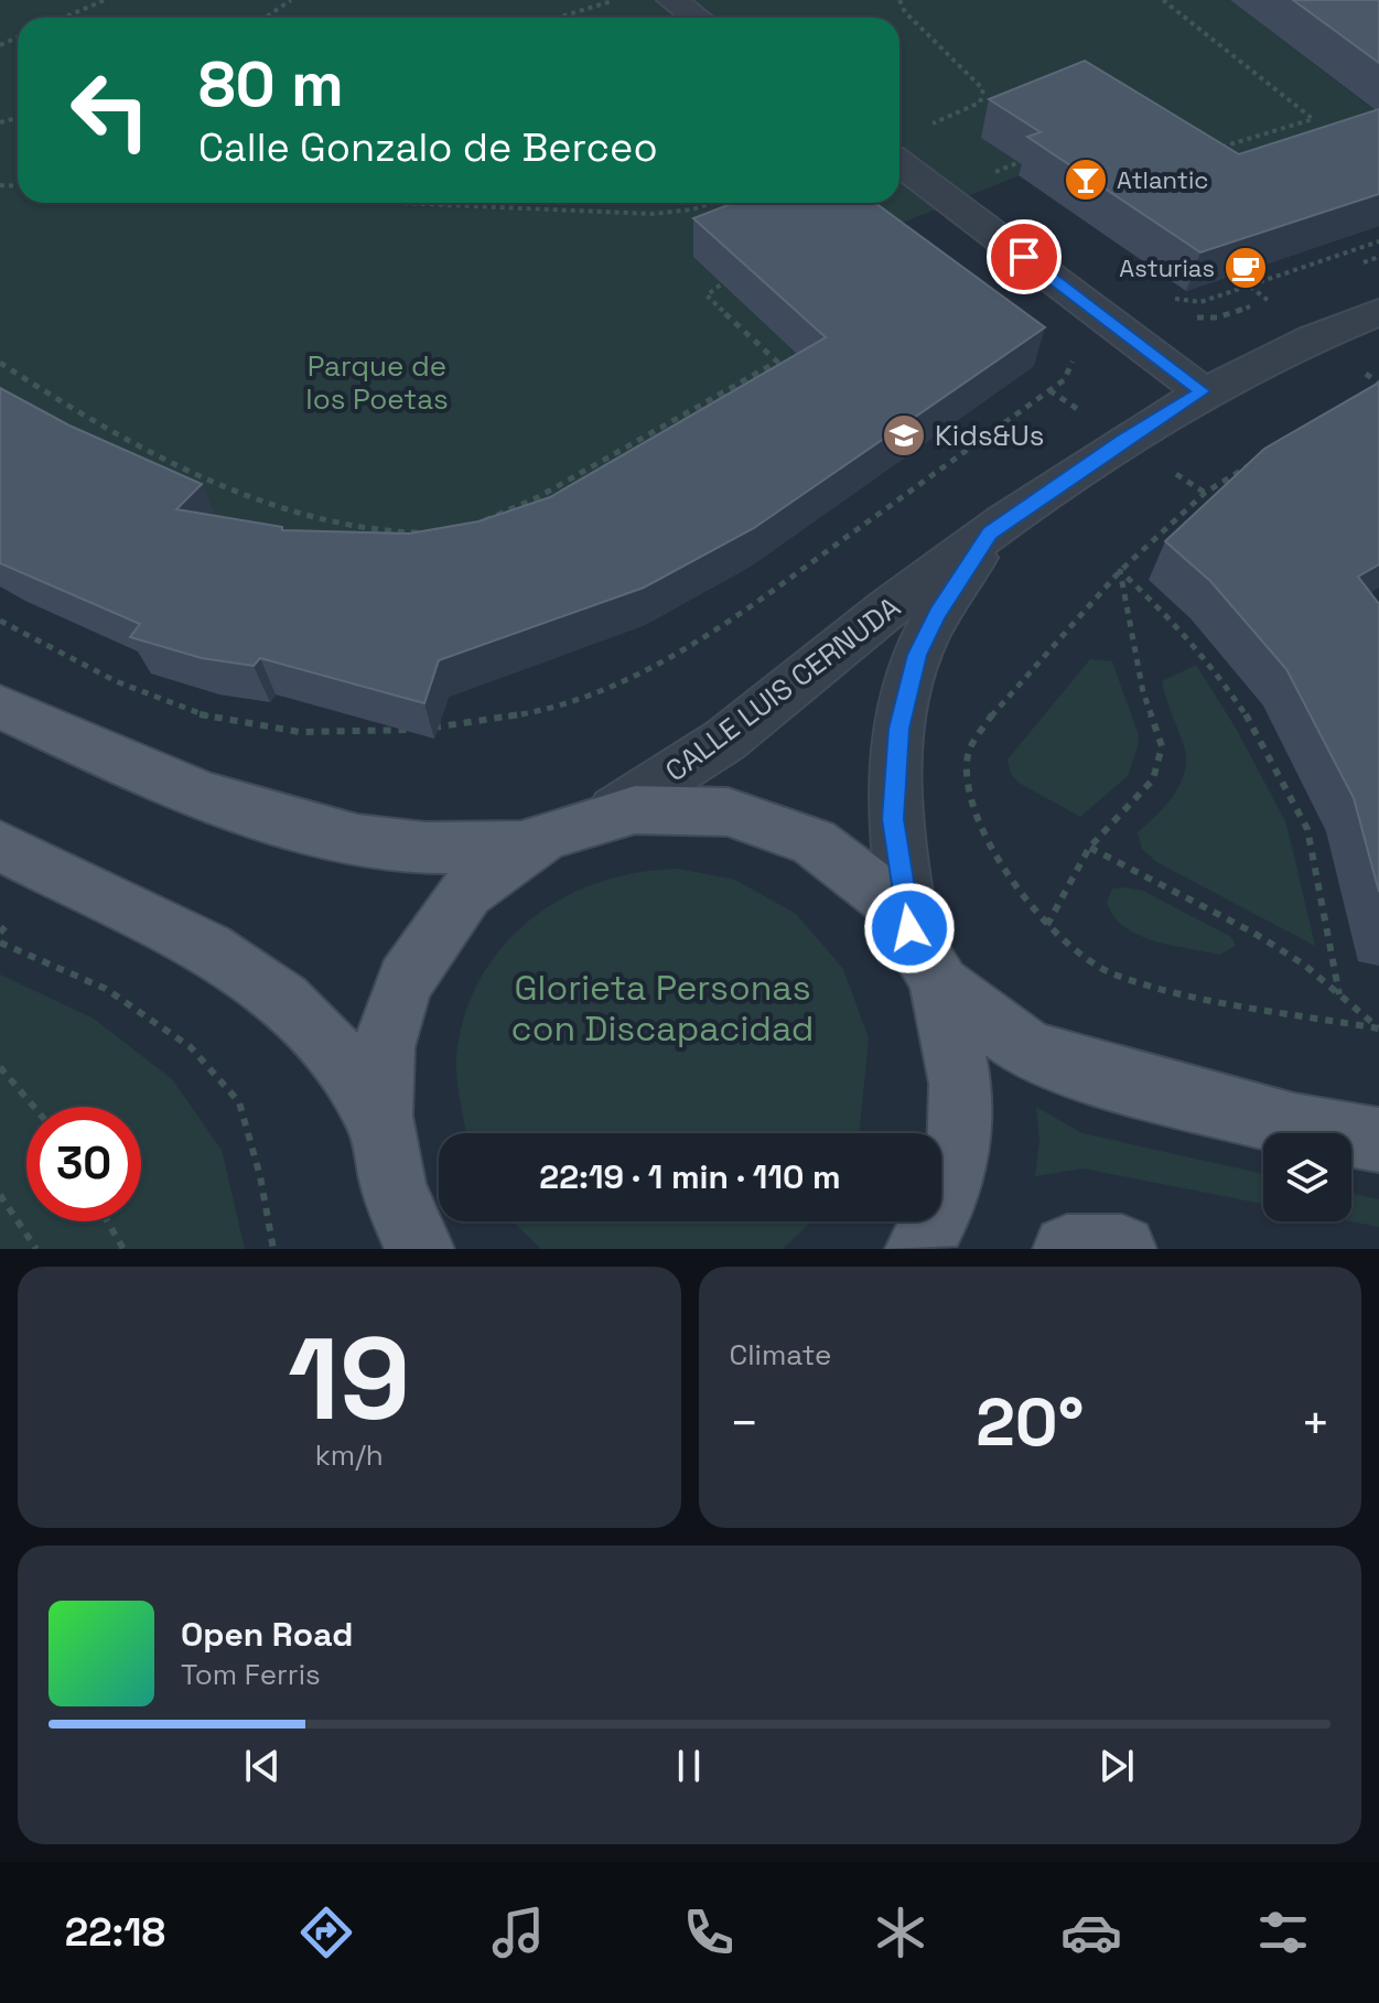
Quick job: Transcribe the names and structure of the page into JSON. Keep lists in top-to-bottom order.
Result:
{
  "streets": {
    "street": ["CALLE LUIS CERNUDA"]
  },
  "parks": ["Parque de los Poetas", "Glorieta Personas con Discapacidad"],
  "places": {
    "bar": ["Atlantic"],
    "cafe": ["Asturias"],
    "school or university": ["Kids&Us"]
  },
  "page": {
    "turn": ["80 m", "Calle Gonzalo de Berceo"],
    "limit": "30",
    "trip": "22:19 · 1 min · 110 m",
    "tile": [
      ["19", "km/h"],
      "Climate"
    ],
    "heat": ["−", "20°", "+"],
    "song": ["Open Road", "Tom Ferris"],
    "tabs": "22:18"
  }
}
